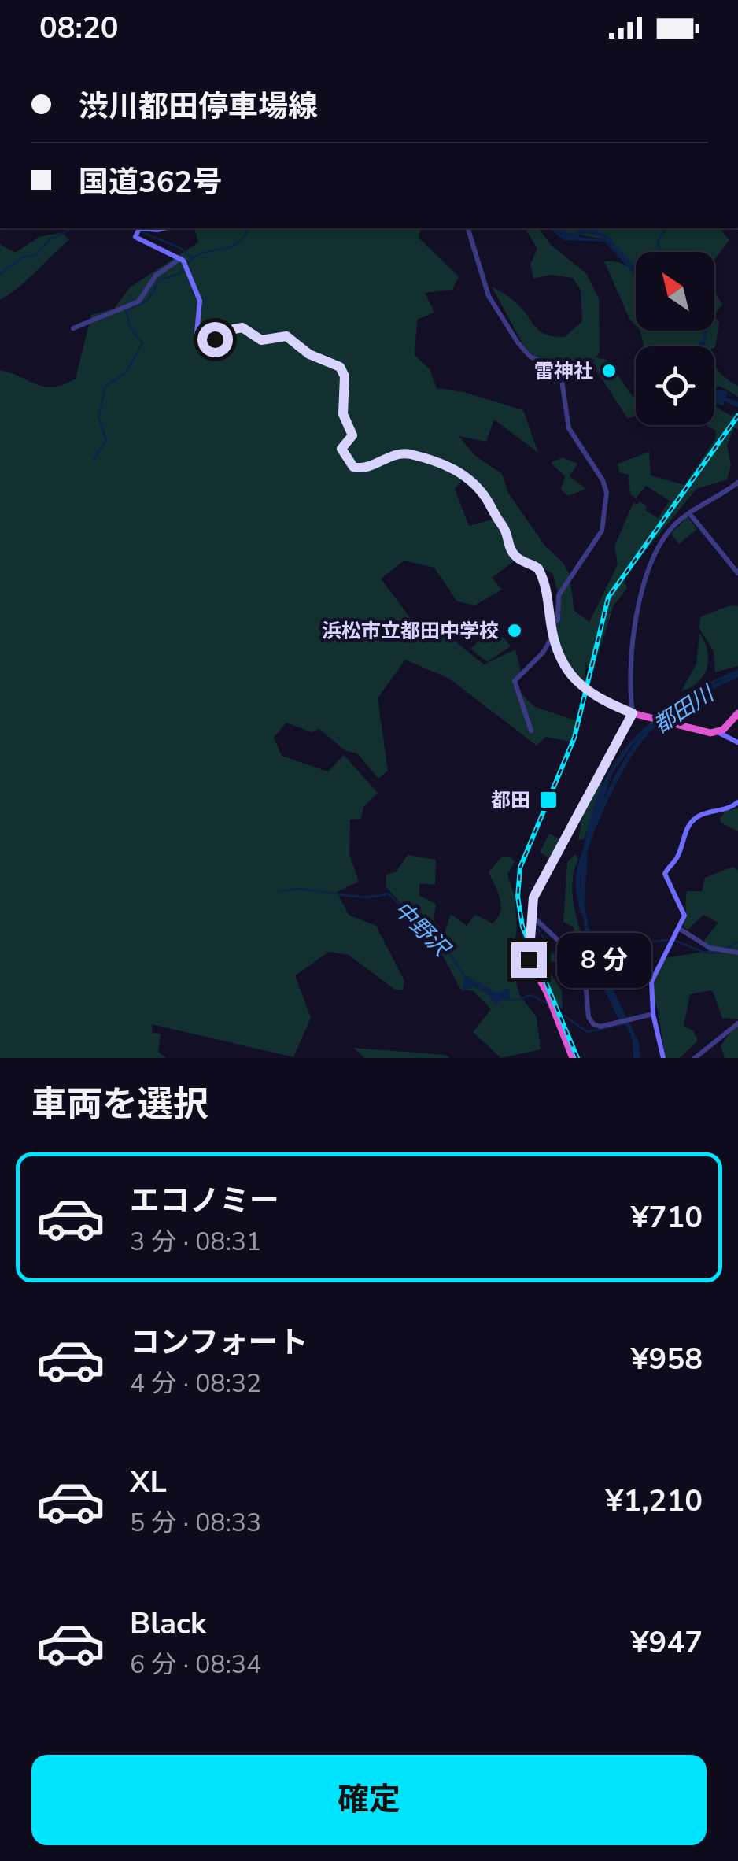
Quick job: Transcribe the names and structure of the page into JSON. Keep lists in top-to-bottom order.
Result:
{
  "water": ["都田川", "中野沢"],
  "places": {
    "other": ["雷神社", "浜松市立都田中学校"],
    "transit": ["都田"]
  },
  "north": "top left",
  "page": {
    "status": "08:20",
    "banner": ["渋川都田停車場線", "国道362号"],
    "bubble": "8 分",
    "heading": "車両を選択",
    "list": [
      {
        "name": "エコノミー",
        "note": "3 分 · 08:31",
        "value": "¥710"
      },
      {
        "name": "コンフォート",
        "note": "4 分 · 08:32",
        "value": "¥958"
      },
      {
        "name": "XL",
        "note": "5 分 · 08:33",
        "value": "¥1,210"
      },
      {
        "name": "Black",
        "note": "6 分 · 08:34",
        "value": "¥947"
      }
    ],
    "buttons": "確定"
  }
}
